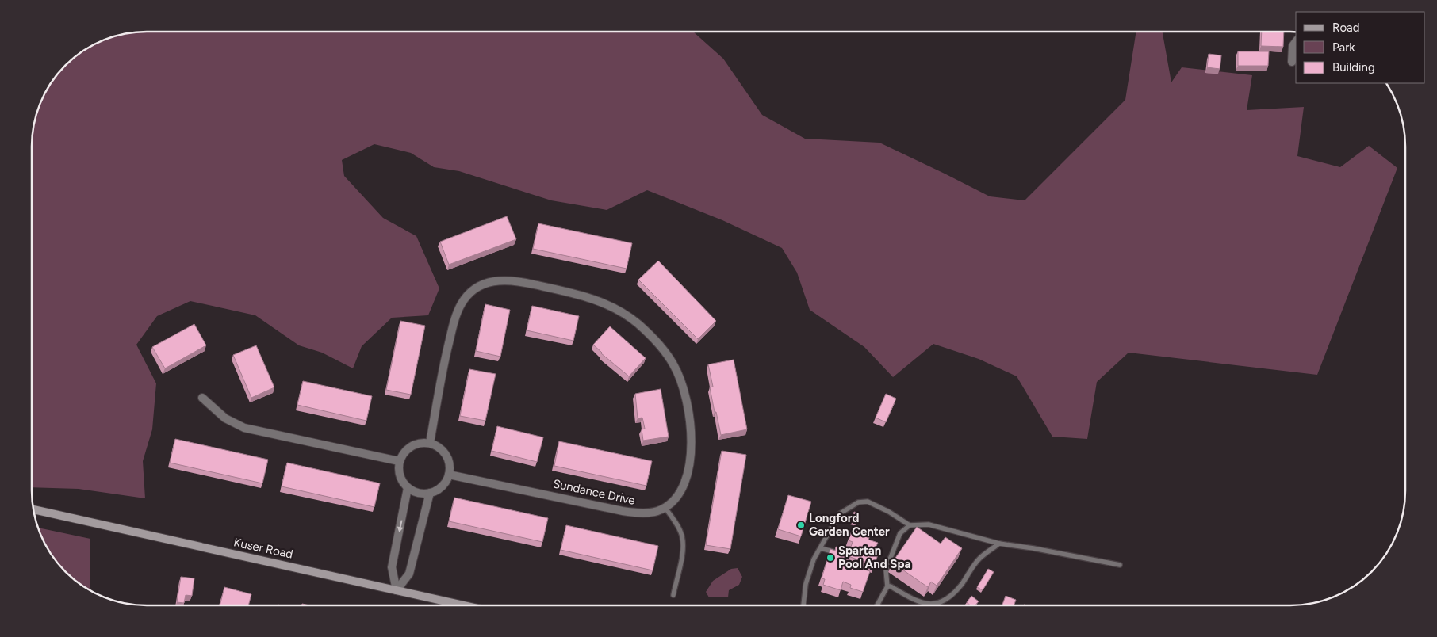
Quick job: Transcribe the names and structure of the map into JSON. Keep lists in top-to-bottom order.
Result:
{
  "streets": {
    "street": ["Sundance Drive", "Kuser Road"]
  },
  "places": ["Longford Garden Center", "Spartan Pool And Spa"],
  "legend": ["Road", "Park", "Building"]
}
